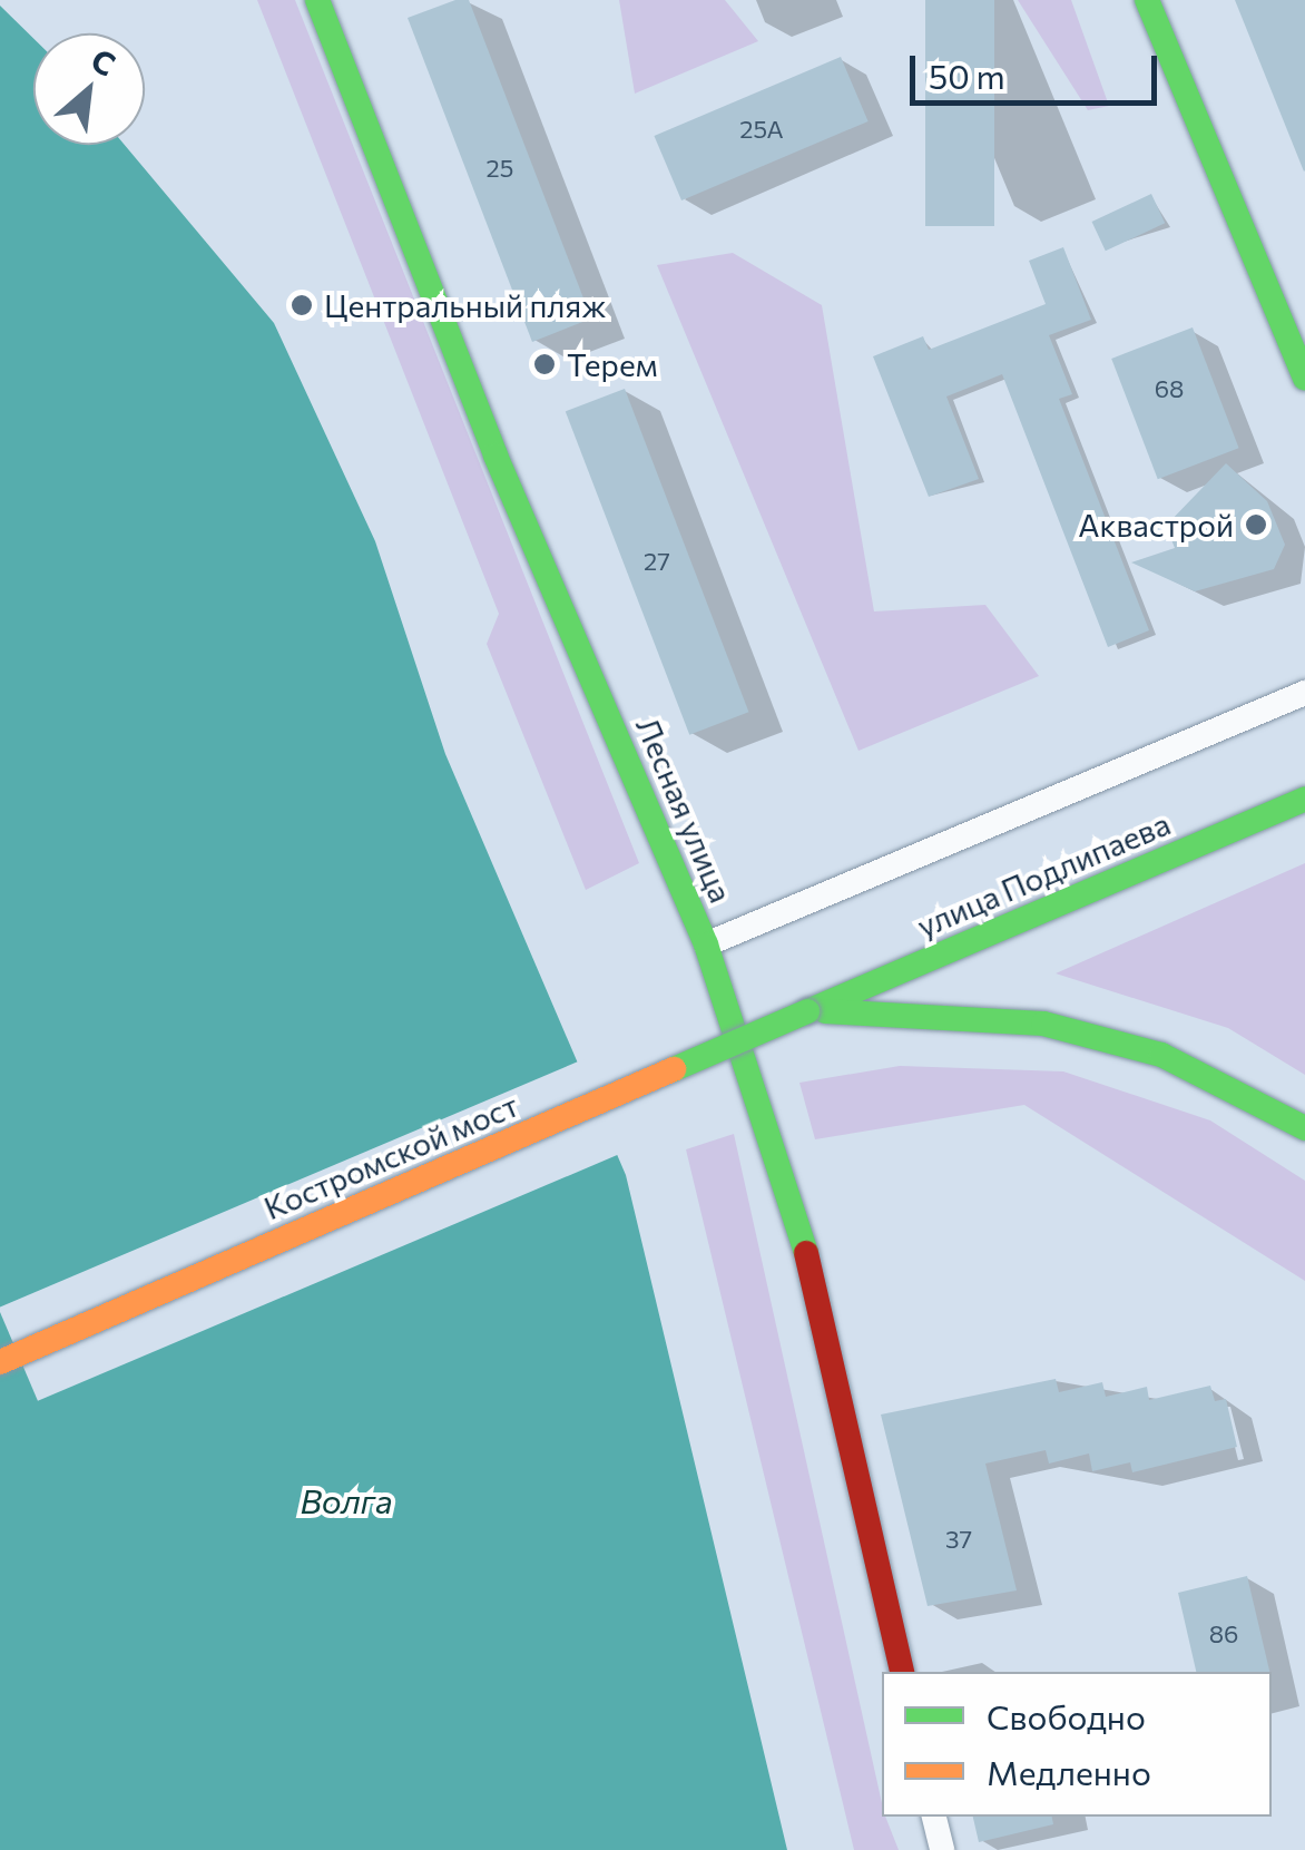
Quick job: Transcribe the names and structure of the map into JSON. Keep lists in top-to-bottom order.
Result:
{
  "streets": {
    "main road": ["Лесная улица", "улица Подлипаева", "Костромской мост"]
  },
  "crossings": [
    ["улица Подлипаева", "Костромской мост"]
  ],
  "water": ["Волга"],
  "places": ["Центральный пляж", "Терем", "Аквастрой"],
  "house_numbers": [
    "25А",
    "25",
    "68",
    "27",
    "37",
    "86"
  ],
  "legend": ["Свободно", "Медленно"],
  "scale_bar": "50 m",
  "north": "top right"
}
